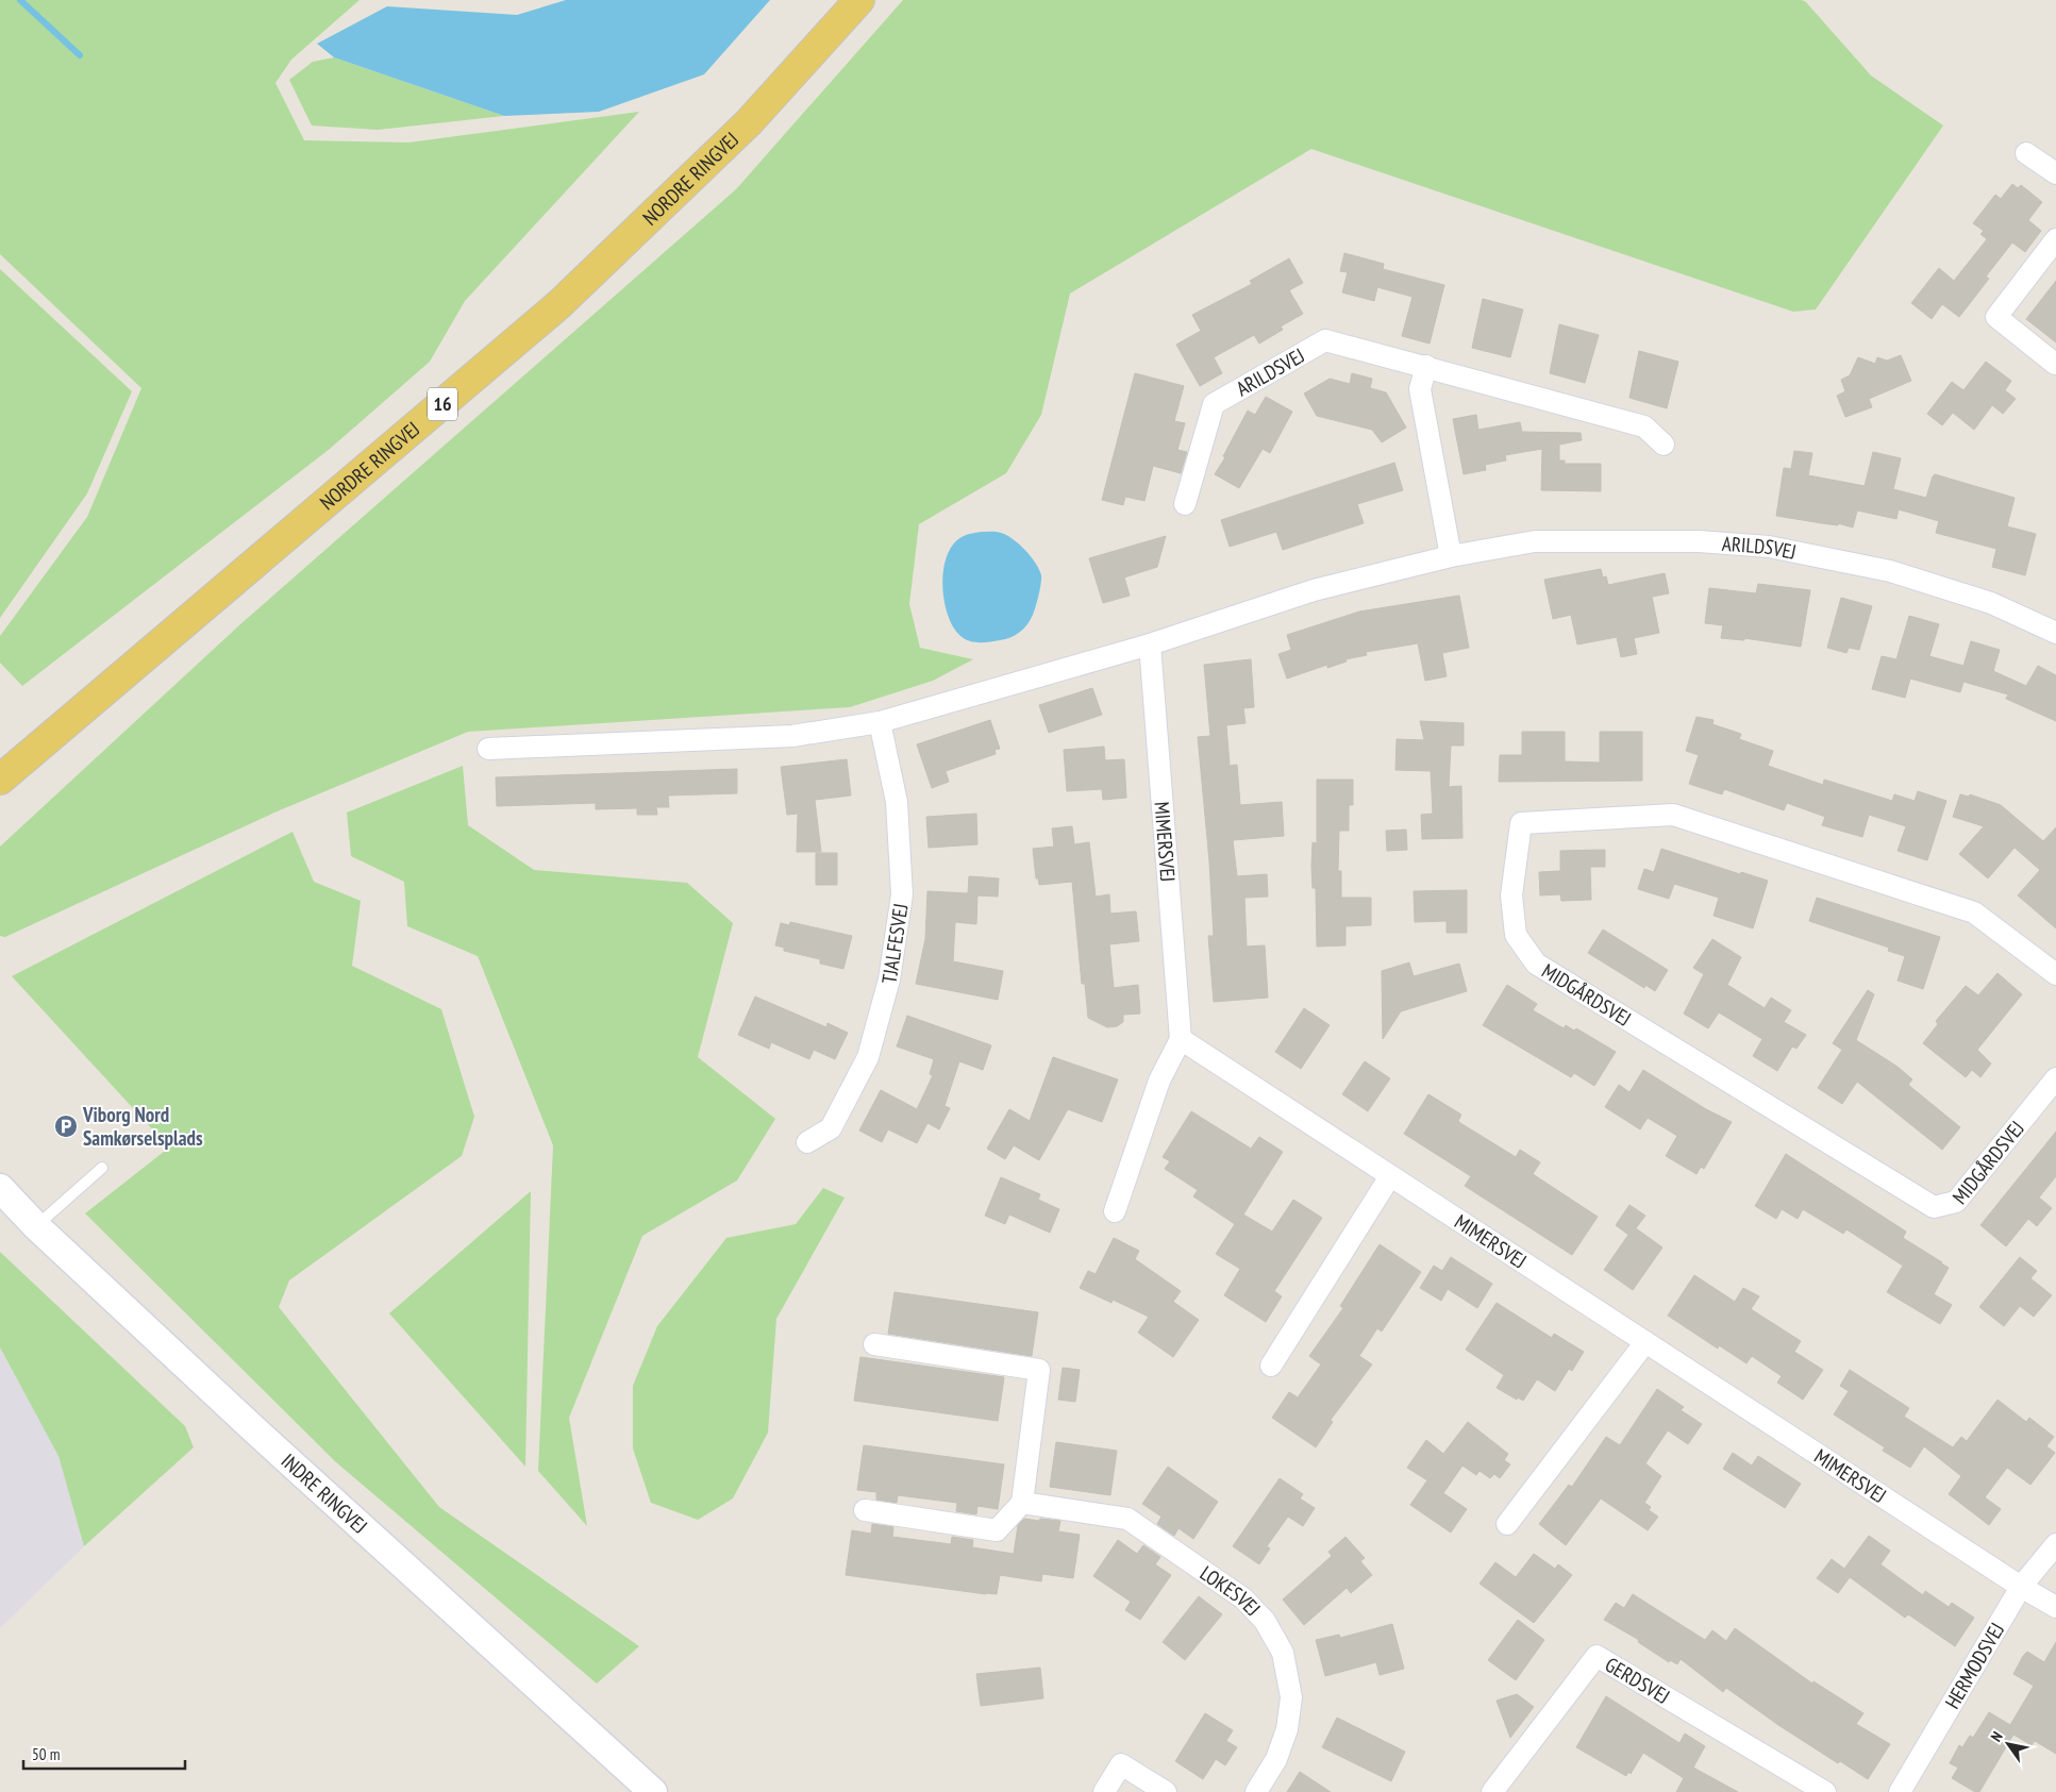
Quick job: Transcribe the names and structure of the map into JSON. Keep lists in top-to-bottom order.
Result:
{
  "streets": {
    "main road": ["NORDRE RINGVEJ", "16"],
    "street": [
      "ARILDSVEJ",
      "MIMERSVEJ",
      "TJALFESVEJ",
      "MIDGÅRDSVEJ",
      "INDRE RINGVEJ",
      "LOKESVEJ",
      "HERMODSVEJ",
      "GERDSVEJ"
    ]
  },
  "crossings": [
    ["ARILDSVEJ", "MIMERSVEJ"],
    ["MIMERSVEJ", "HERMODSVEJ"]
  ],
  "places": {
    "parking": ["Viborg Nord Samkørselsplads"]
  },
  "scale_bar": "50 m",
  "north": "top left"
}
